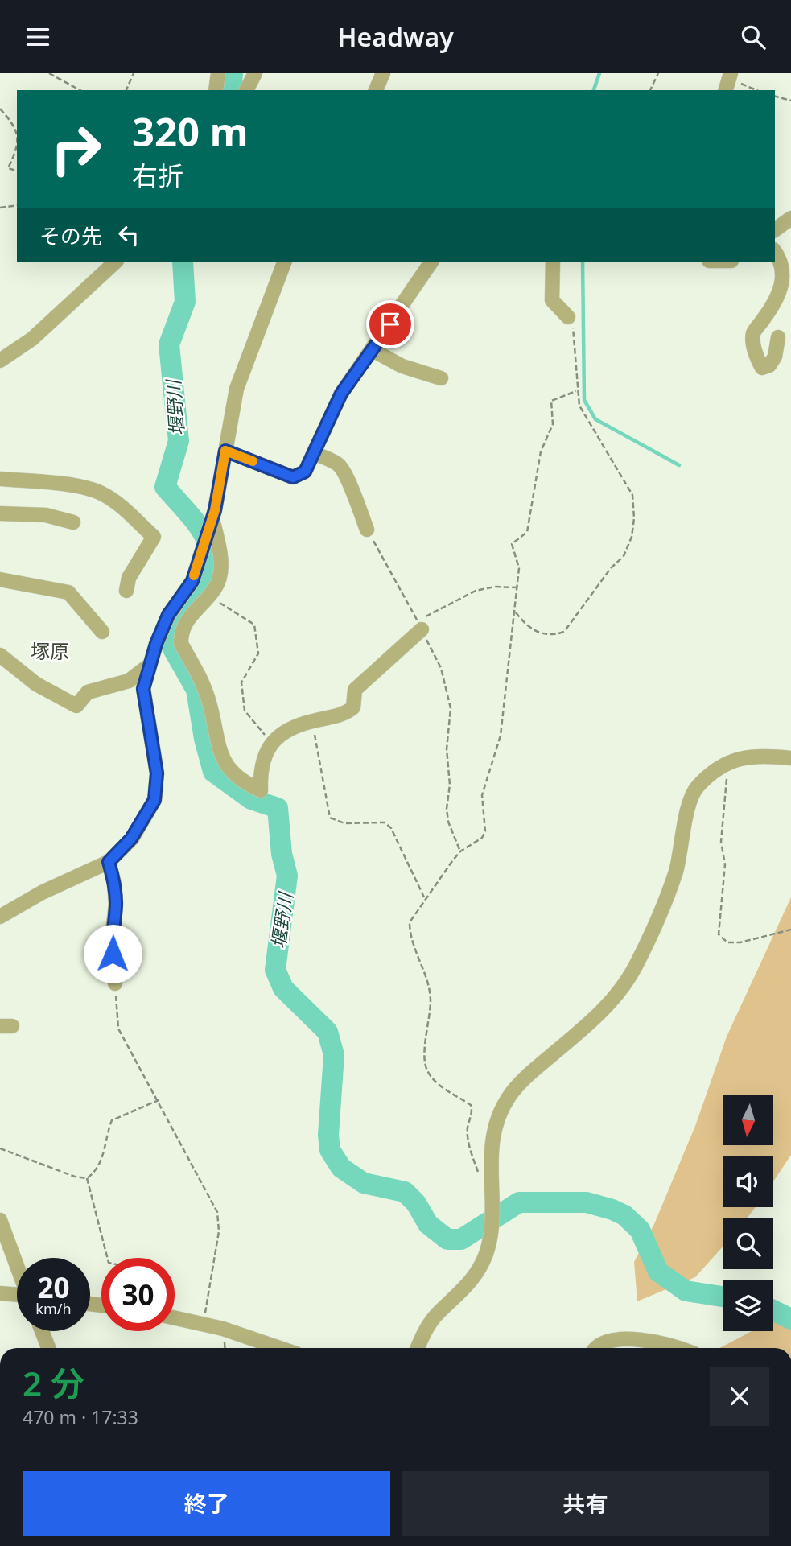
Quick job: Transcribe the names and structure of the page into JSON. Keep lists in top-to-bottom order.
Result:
{
  "districts": ["塚原"],
  "water": ["堰野川"],
  "north": "bottom",
  "page": {
    "header": "Headway",
    "turn": ["320 m", "右折"],
    "then": "その先",
    "speed": "20 km/h",
    "limit": "30",
    "heading": ["2 分", "470 m · 17:33"],
    "buttons": ["終了", "共有"]
  }
}
